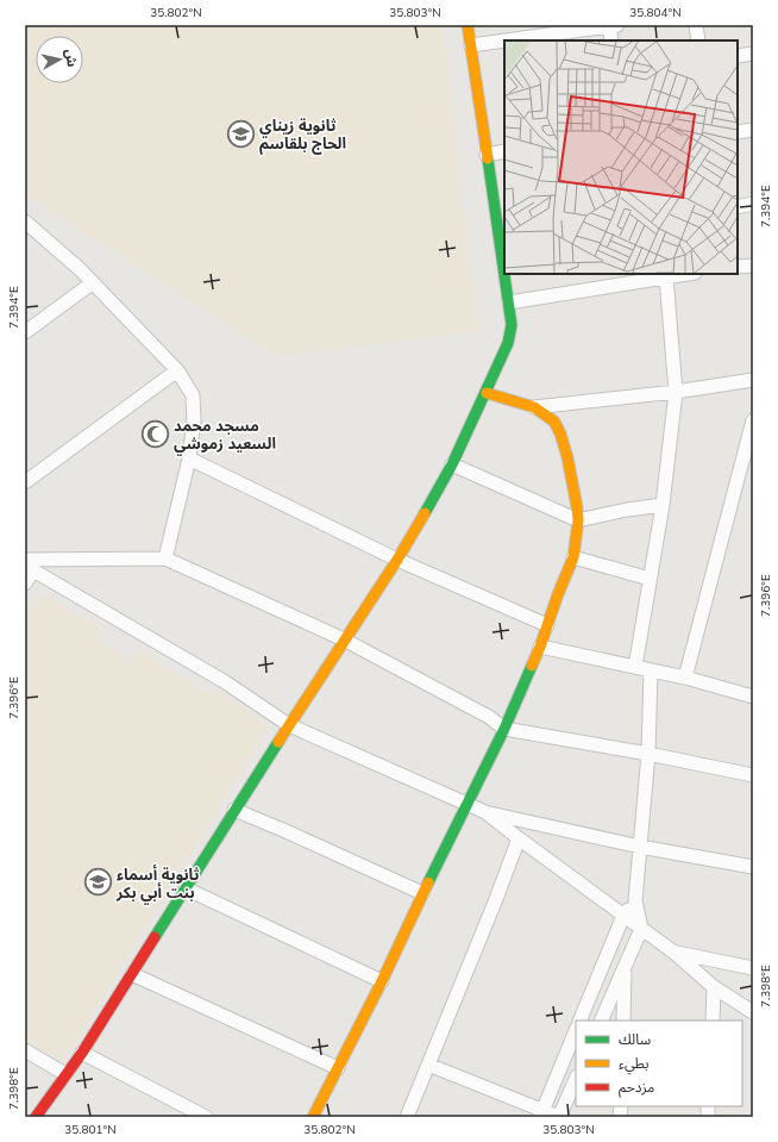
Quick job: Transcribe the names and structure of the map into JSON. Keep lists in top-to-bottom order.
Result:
{
  "places": {
    "school or university": ["ثانوية زيناي الحاج بلقاسم", "ثانوية أسماء بنت أبي بكر"],
    "mosque": ["مسجد محمد السعيد زموشي"]
  },
  "legend": ["سالك", "بطيء", "مزدحم"],
  "north": "right",
  "coordinates": [
    "35.802°N",
    "35.803°N",
    "35.804°N",
    "7.394°E",
    "7.396°E",
    "7.398°E",
    "35.801°N"
  ]
}
